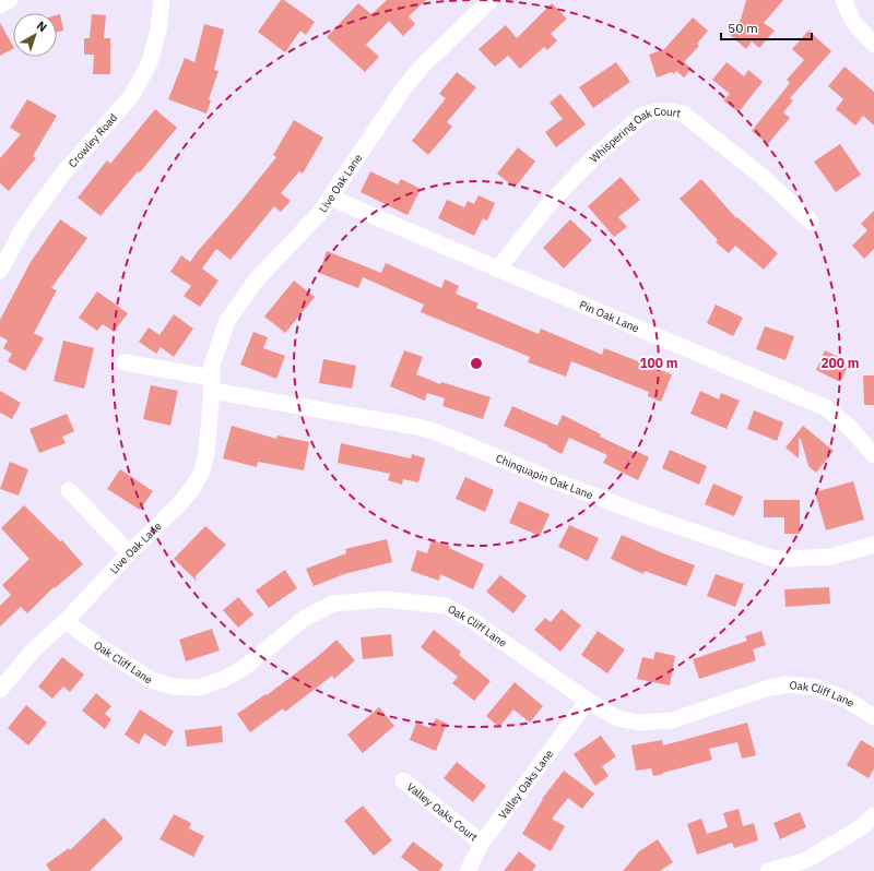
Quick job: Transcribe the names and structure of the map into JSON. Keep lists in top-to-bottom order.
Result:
{
  "streets": {
    "street": [
      "Crowley Road",
      "Whispering Oak Court",
      "Live Oak Lane",
      "Pin Oak Lane",
      "Chinquapin Oak Lane",
      "Oak Cliff Lane",
      "Valley Oaks Lane",
      "Valley Oaks Court"
    ]
  },
  "crossings": [
    ["Whispering Oak Court", "Pin Oak Lane"],
    ["Live Oak Lane", "Pin Oak Lane"],
    ["Live Oak Lane", "Chinquapin Oak Lane"],
    ["Live Oak Lane", "Oak Cliff Lane"],
    ["Oak Cliff Lane", "Valley Oaks Lane"],
    ["Valley Oaks Lane", "Valley Oaks Court"]
  ],
  "scale_bar": "50 m",
  "north": "top right",
  "rings": ["100 m", "200 m"]
}
